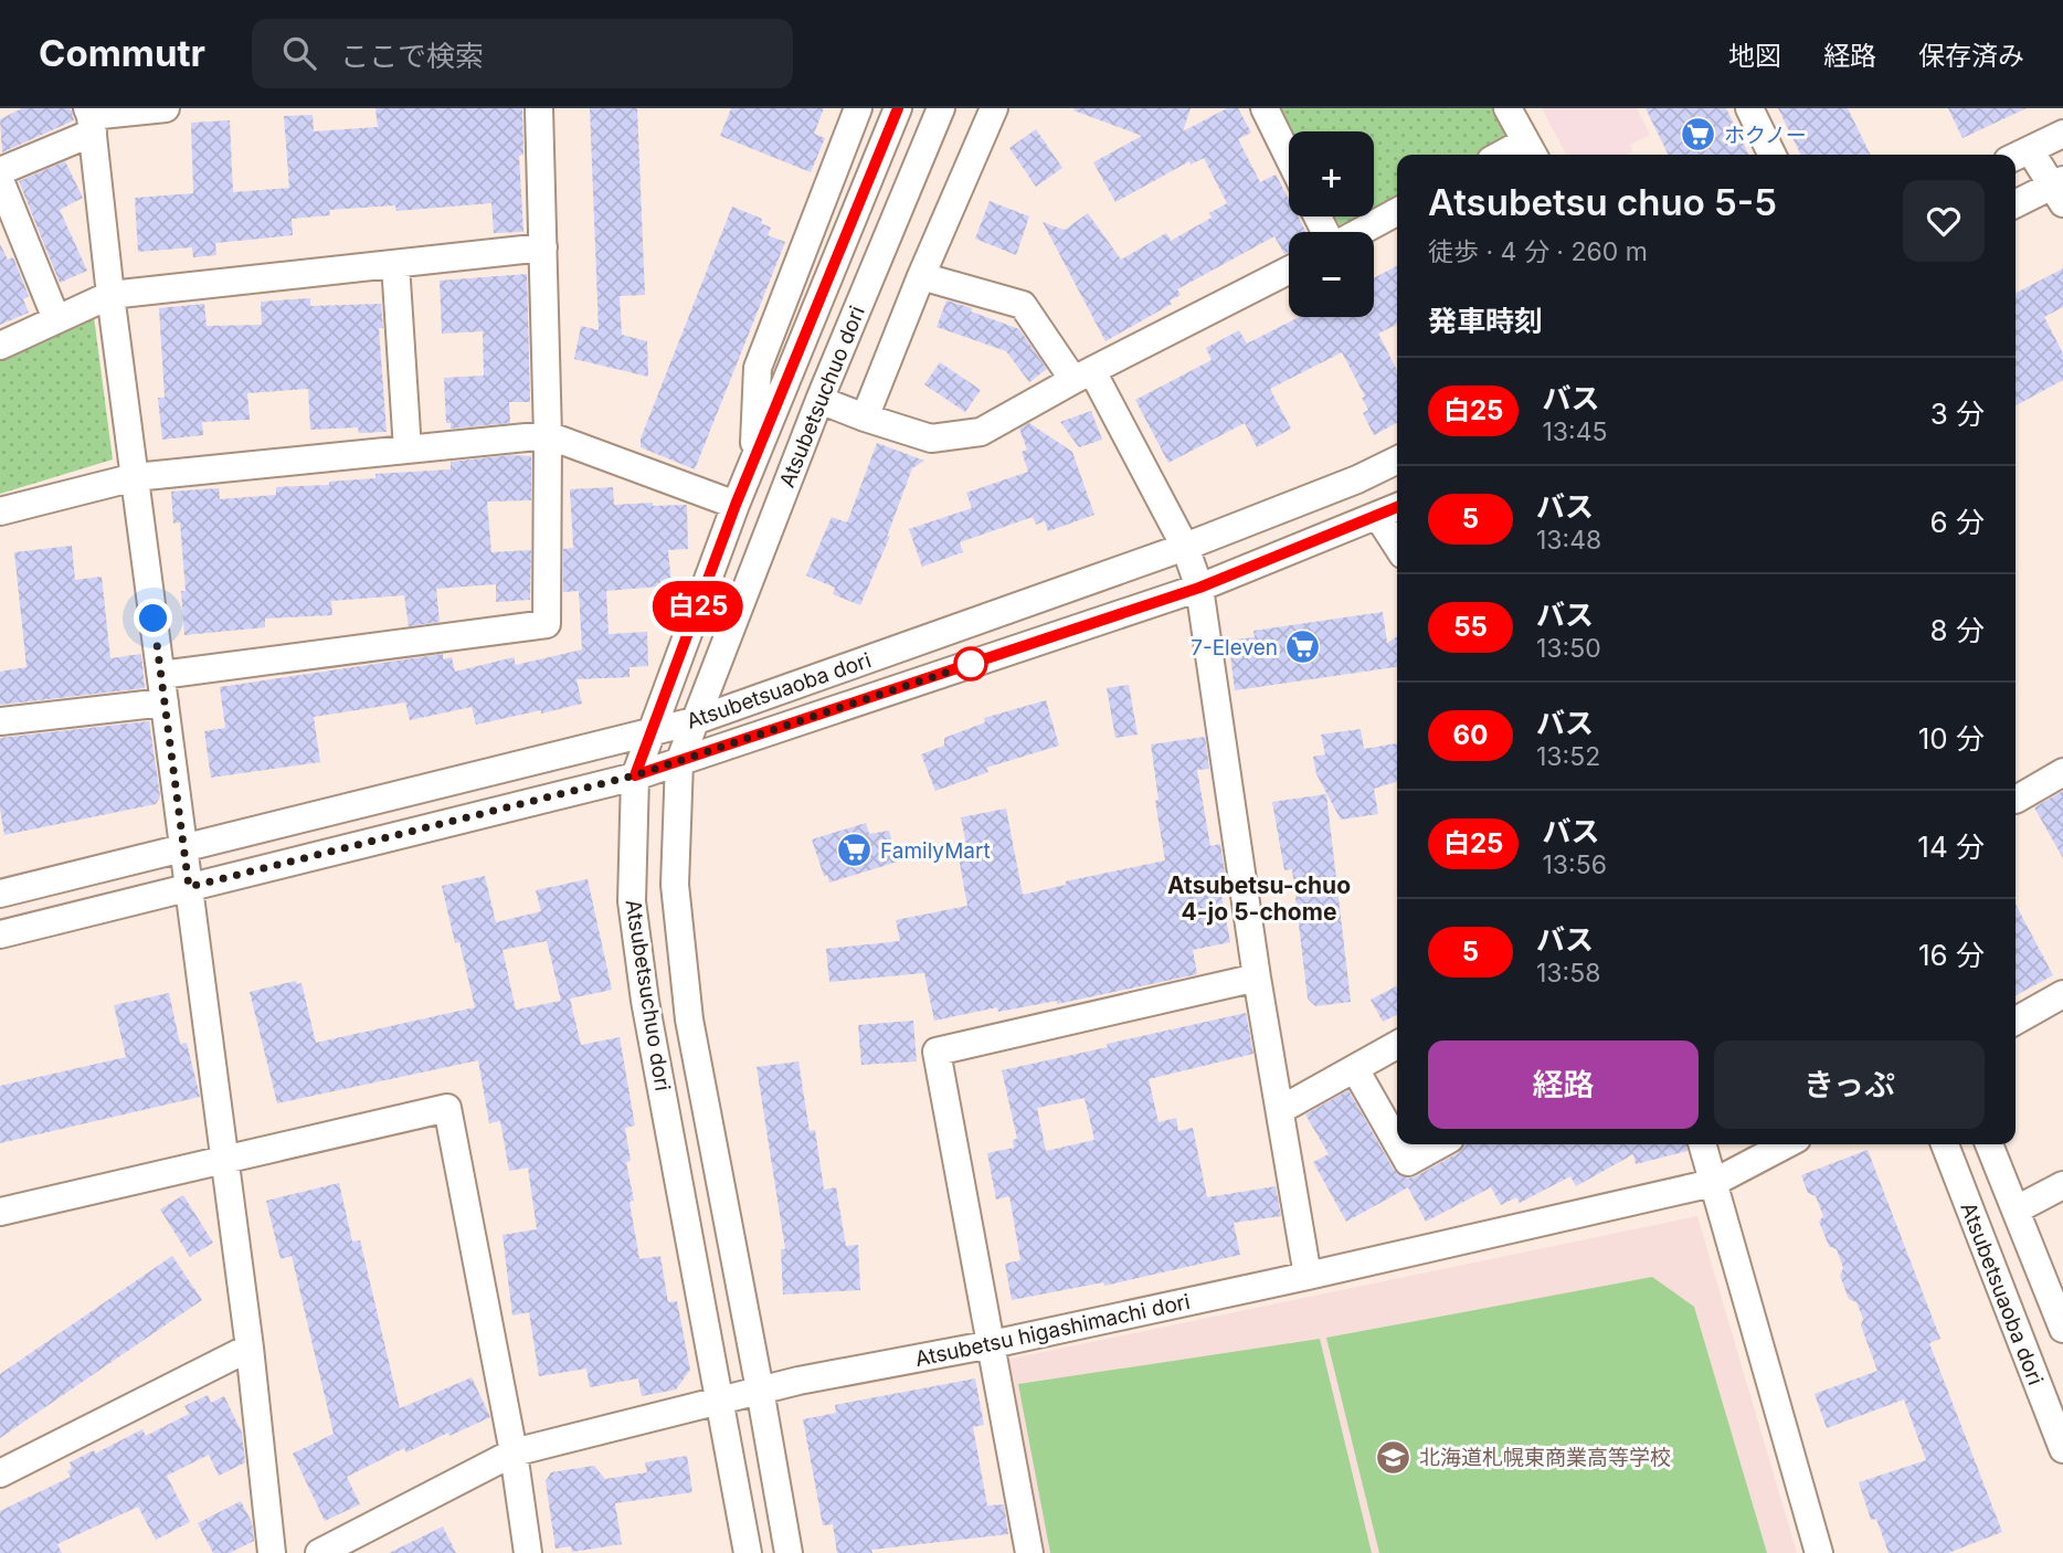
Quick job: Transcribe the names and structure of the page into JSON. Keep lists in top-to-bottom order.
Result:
{
  "streets": {
    "street": ["Atsubetsuchuo dori", "Atsubetsuaoba dori", "Atsubetsu higashimachi dori"]
  },
  "crossings": [
    ["Atsubetsuchuo dori", "Atsubetsuaoba dori"],
    ["Atsubetsuchuo dori", "Atsubetsu higashimachi dori"]
  ],
  "districts": ["Atsubetsu-chuo 4-jo 5-chome"],
  "places": {
    "supermarket": ["ホクノー", "7-Eleven", "FamilyMart"],
    "school or university": ["北海道札幌東商業高等学校"]
  },
  "lines": ["bus line 白25"],
  "page": {
    "header": "Commutr",
    "search": "ここで検索",
    "nav": ["地図", "経路", "保存済み"],
    "on_map": "白25",
    "map_buttons": ["+", "−"],
    "heading": [
      ["Atsubetsu chuo 5-5", "徒歩 · 4 分 · 260 m"],
      "発車時刻"
    ],
    "list": [
      {
        "mark": "白25",
        "name": "バス",
        "note": "13:45",
        "value": "3 分"
      },
      {
        "mark": "5",
        "name": "バス",
        "note": "13:48",
        "value": "6 分"
      },
      {
        "mark": "55",
        "name": "バス",
        "note": "13:50",
        "value": "8 分"
      },
      {
        "mark": "60",
        "name": "バス",
        "note": "13:52",
        "value": "10 分"
      },
      {
        "mark": "白25",
        "name": "バス",
        "note": "13:56",
        "value": "14 分"
      },
      {
        "mark": "5",
        "name": "バス",
        "note": "13:58",
        "value": "16 分"
      }
    ],
    "buttons": ["経路", "きっぷ"]
  }
}
